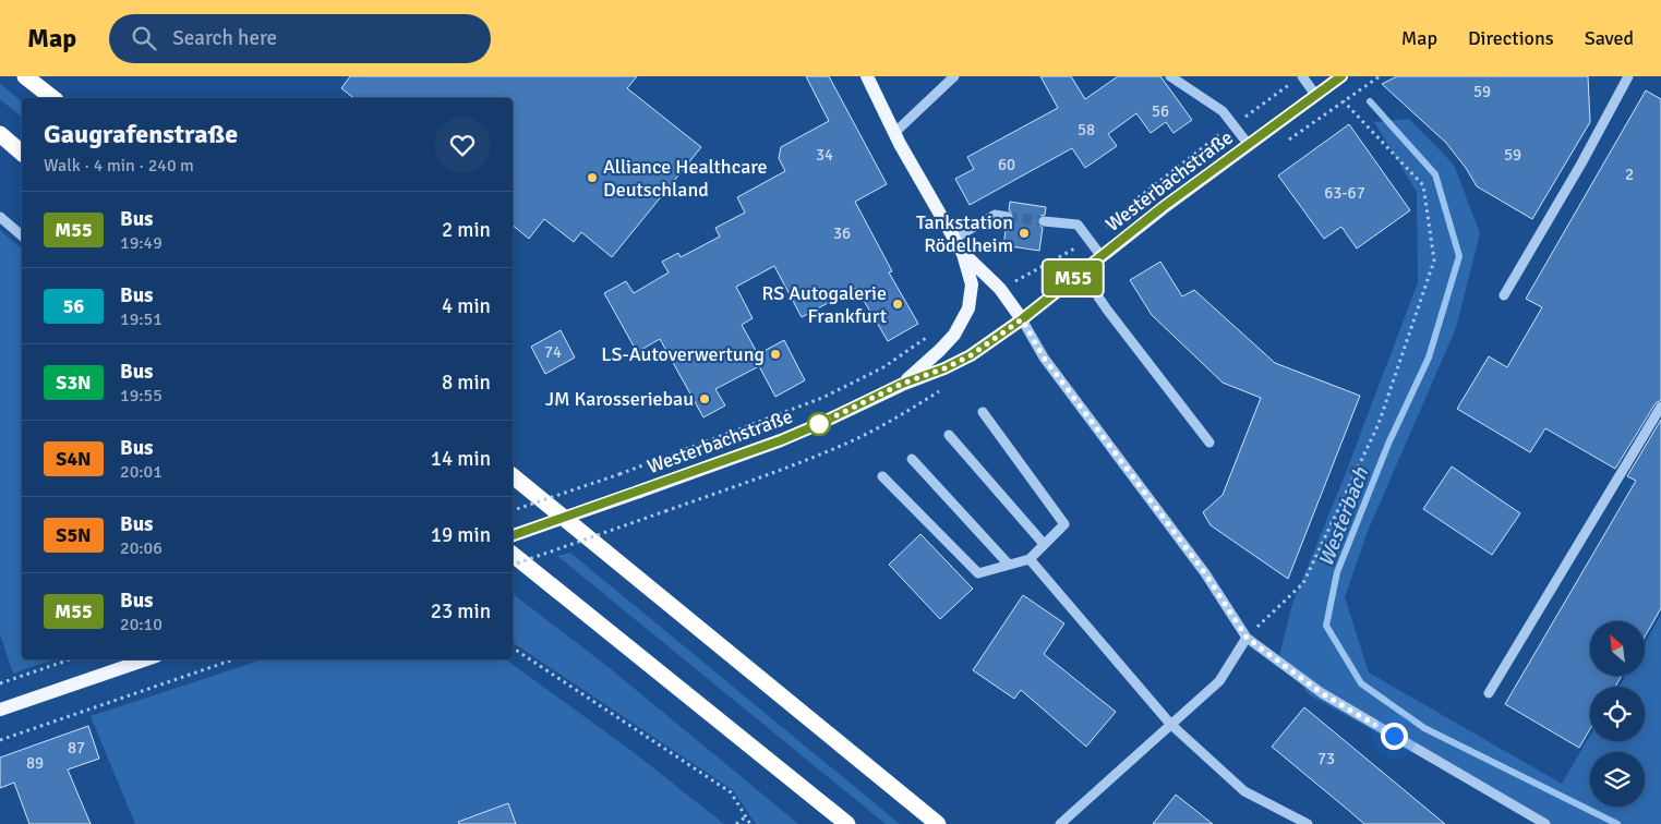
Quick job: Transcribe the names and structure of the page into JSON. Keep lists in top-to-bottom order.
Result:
{
  "streets": {
    "main road": ["Westerbachstraße"]
  },
  "water": ["Westerbach"],
  "places": [
    "Alliance Healthcare Deutschland",
    "Tankstation Rödelheim",
    "RS Autogalerie Frankfurt",
    "LS-Autoverwertung",
    "JM Karosseriebau"
  ],
  "lines": ["bus line M55"],
  "house_numbers": [
    "59",
    "56",
    "58",
    "34",
    "59",
    "60",
    "2",
    "63-67",
    "36",
    "74",
    "87",
    "73",
    "89"
  ],
  "north": "top left",
  "page": {
    "header": "Map",
    "search": "Search here",
    "nav": ["Map", "Directions", "Saved"],
    "on_map": "M55",
    "heading": ["Gaugrafenstraße", "Walk · 4 min · 240 m"],
    "list": [
      {
        "mark": "M55",
        "name": "Bus",
        "note": "19:49",
        "value": "2 min"
      },
      {
        "mark": "56",
        "name": "Bus",
        "note": "19:51",
        "value": "4 min"
      },
      {
        "mark": "S3N",
        "name": "Bus",
        "note": "19:55",
        "value": "8 min"
      },
      {
        "mark": "S4N",
        "name": "Bus",
        "note": "20:01",
        "value": "14 min"
      },
      {
        "mark": "S5N",
        "name": "Bus",
        "note": "20:06",
        "value": "19 min"
      },
      {
        "mark": "M55",
        "name": "Bus",
        "note": "20:10",
        "value": "23 min"
      }
    ]
  }
}
